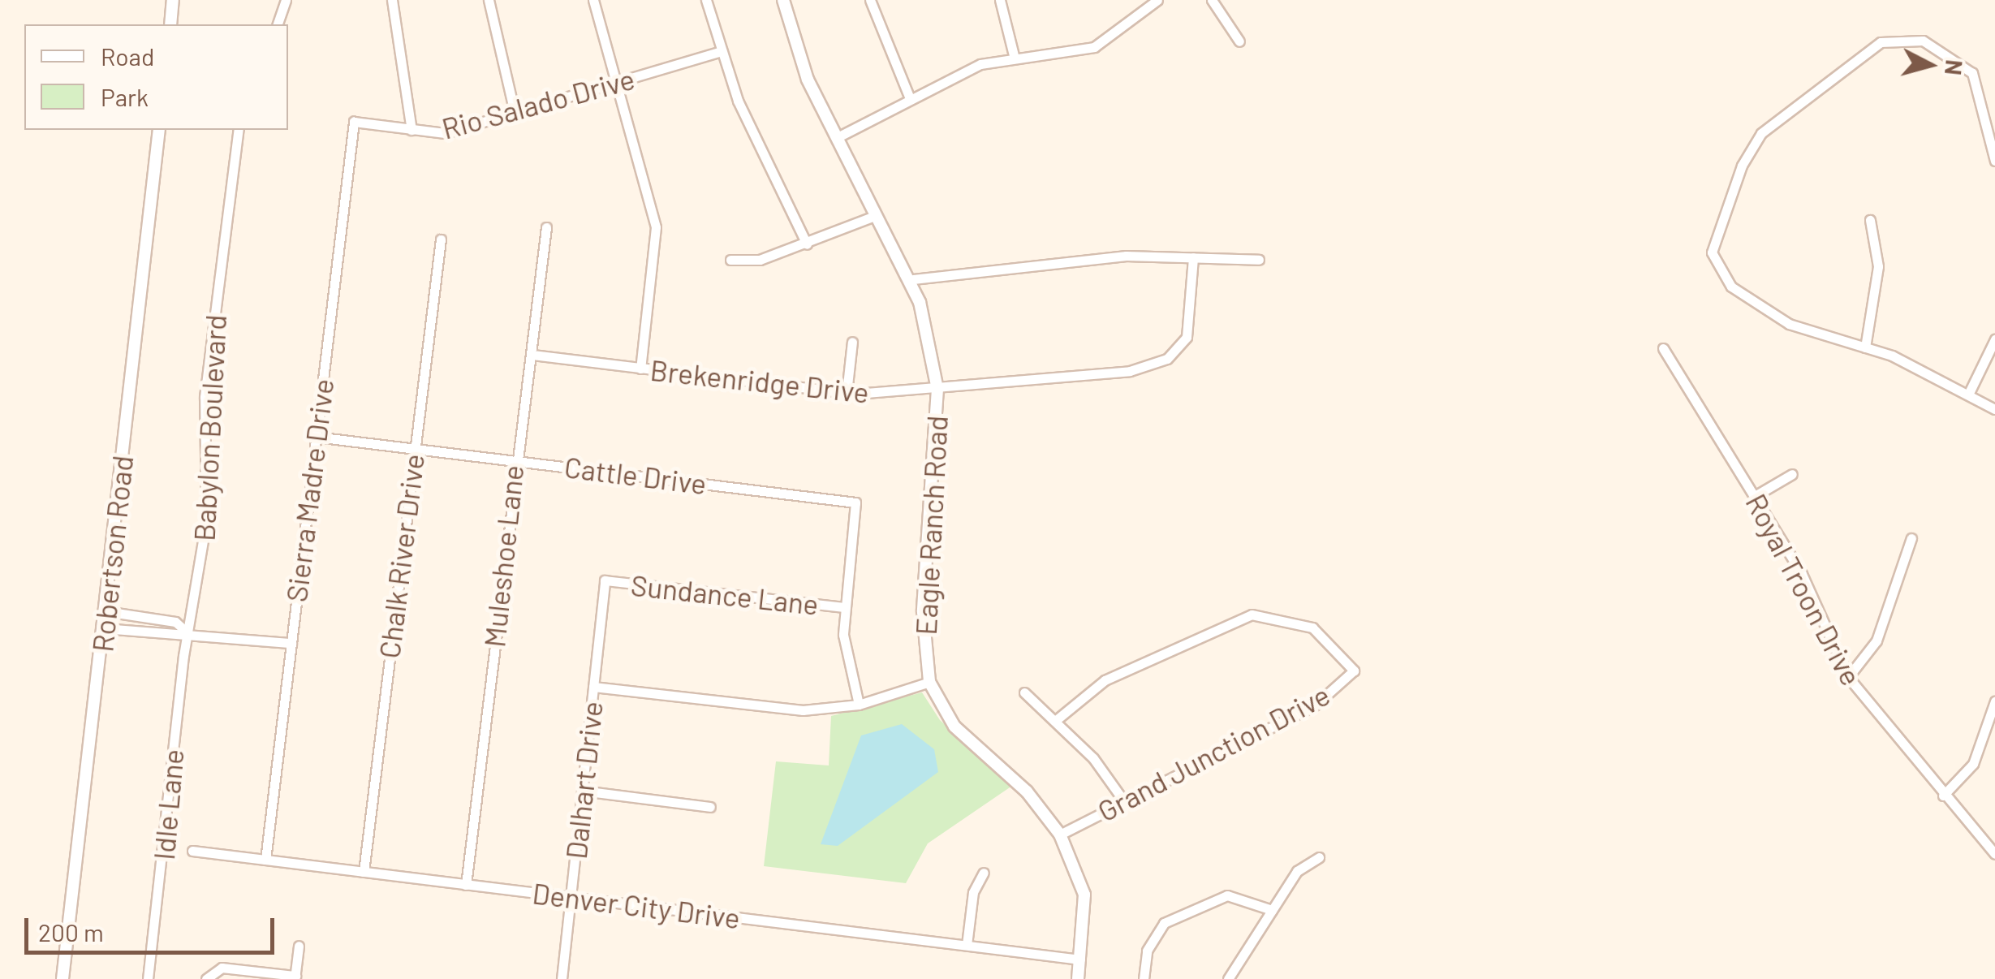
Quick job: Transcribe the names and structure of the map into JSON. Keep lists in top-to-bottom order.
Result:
{
  "streets": {
    "street": [
      "Rio Salado Drive",
      "Brekenridge Drive",
      "Babylon Boulevard",
      "Cattle Drive",
      "Sierra Madre Drive",
      "Eagle Ranch Road",
      "Robertson Road",
      "Chalk River Drive",
      "Muleshoe Lane",
      "Royal Troon Drive",
      "Sundance Lane",
      "Grand Junction Drive",
      "Dalhart Drive",
      "Idle Lane",
      "Denver City Drive"
    ]
  },
  "crossings": [
    ["Rio Salado Drive", "Sierra Madre Drive"],
    ["Brekenridge Drive", "Eagle Ranch Road"],
    ["Brekenridge Drive", "Muleshoe Lane"],
    ["Babylon Boulevard", "Idle Lane"],
    ["Cattle Drive", "Sierra Madre Drive"],
    ["Cattle Drive", "Chalk River Drive"],
    ["Cattle Drive", "Muleshoe Lane"],
    ["Cattle Drive", "Sundance Lane"],
    ["Sierra Madre Drive", "Denver City Drive"],
    ["Eagle Ranch Road", "Grand Junction Drive"],
    ["Eagle Ranch Road", "Denver City Drive"],
    ["Chalk River Drive", "Denver City Drive"],
    ["Muleshoe Lane", "Denver City Drive"],
    ["Sundance Lane", "Dalhart Drive"],
    ["Dalhart Drive", "Denver City Drive"]
  ],
  "legend": ["Road", "Park"],
  "scale_bar": "200 m",
  "north": "right"
}
